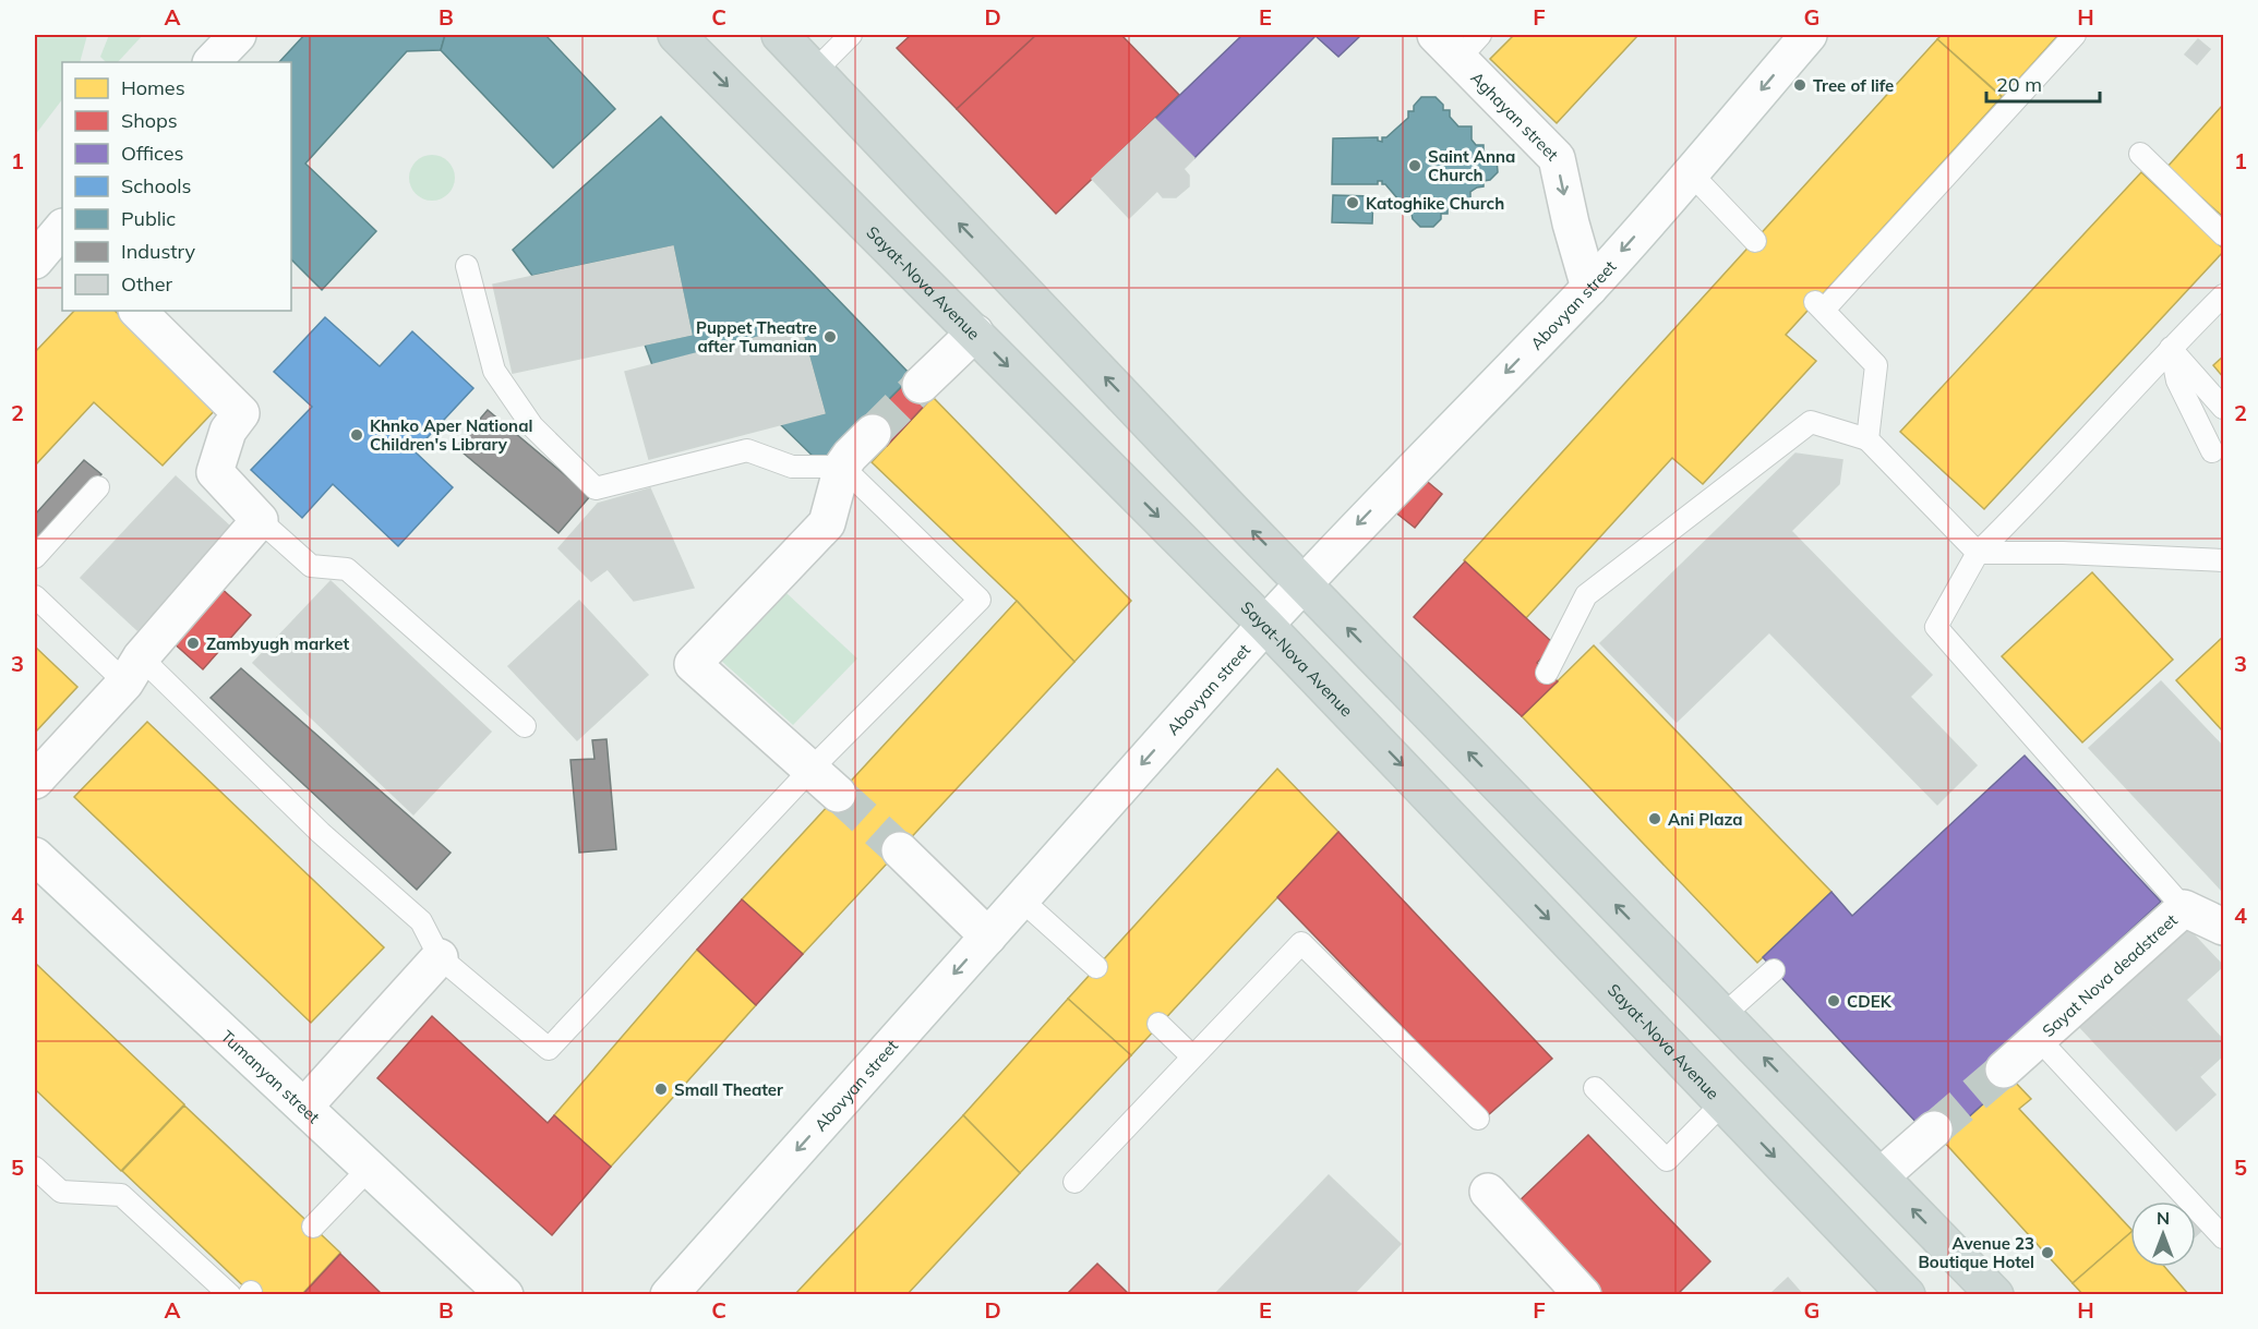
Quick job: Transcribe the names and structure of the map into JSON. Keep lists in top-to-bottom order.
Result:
{
  "streets": {
    "main road": ["Sayat-Nova Avenue"],
    "street": [
      "Aghayan street",
      "Abovyan street",
      "Sayat Nova deadstreet",
      "Tumanyan street"
    ]
  },
  "crossings": [
    ["Aghayan street", "Abovyan street"],
    ["Sayat-Nova Avenue", "Abovyan street"]
  ],
  "one_way": ["Aghayan street", "Abovyan street"],
  "places": [
    "Tree of life",
    "Saint Anna Church",
    "Katoghike Church",
    "Puppet Theatre after Tumanian",
    "Khnko Aper National Children's Library",
    "Zambyugh market",
    "Ani Plaza",
    "CDEK",
    "Small Theater",
    "Avenue 23 Boutique Hotel"
  ],
  "legend": [
    "Homes",
    "Shops",
    "Offices",
    "Schools",
    "Public",
    "Industry",
    "Other"
  ],
  "scale_bar": "20 m",
  "north": "top",
  "grid": {
    "columns": [
      "A",
      "B",
      "C",
      "D",
      "E",
      "F",
      "G",
      "H"
    ],
    "rows": [
      "1",
      "2",
      "3",
      "4",
      "5"
    ]
  }
}
